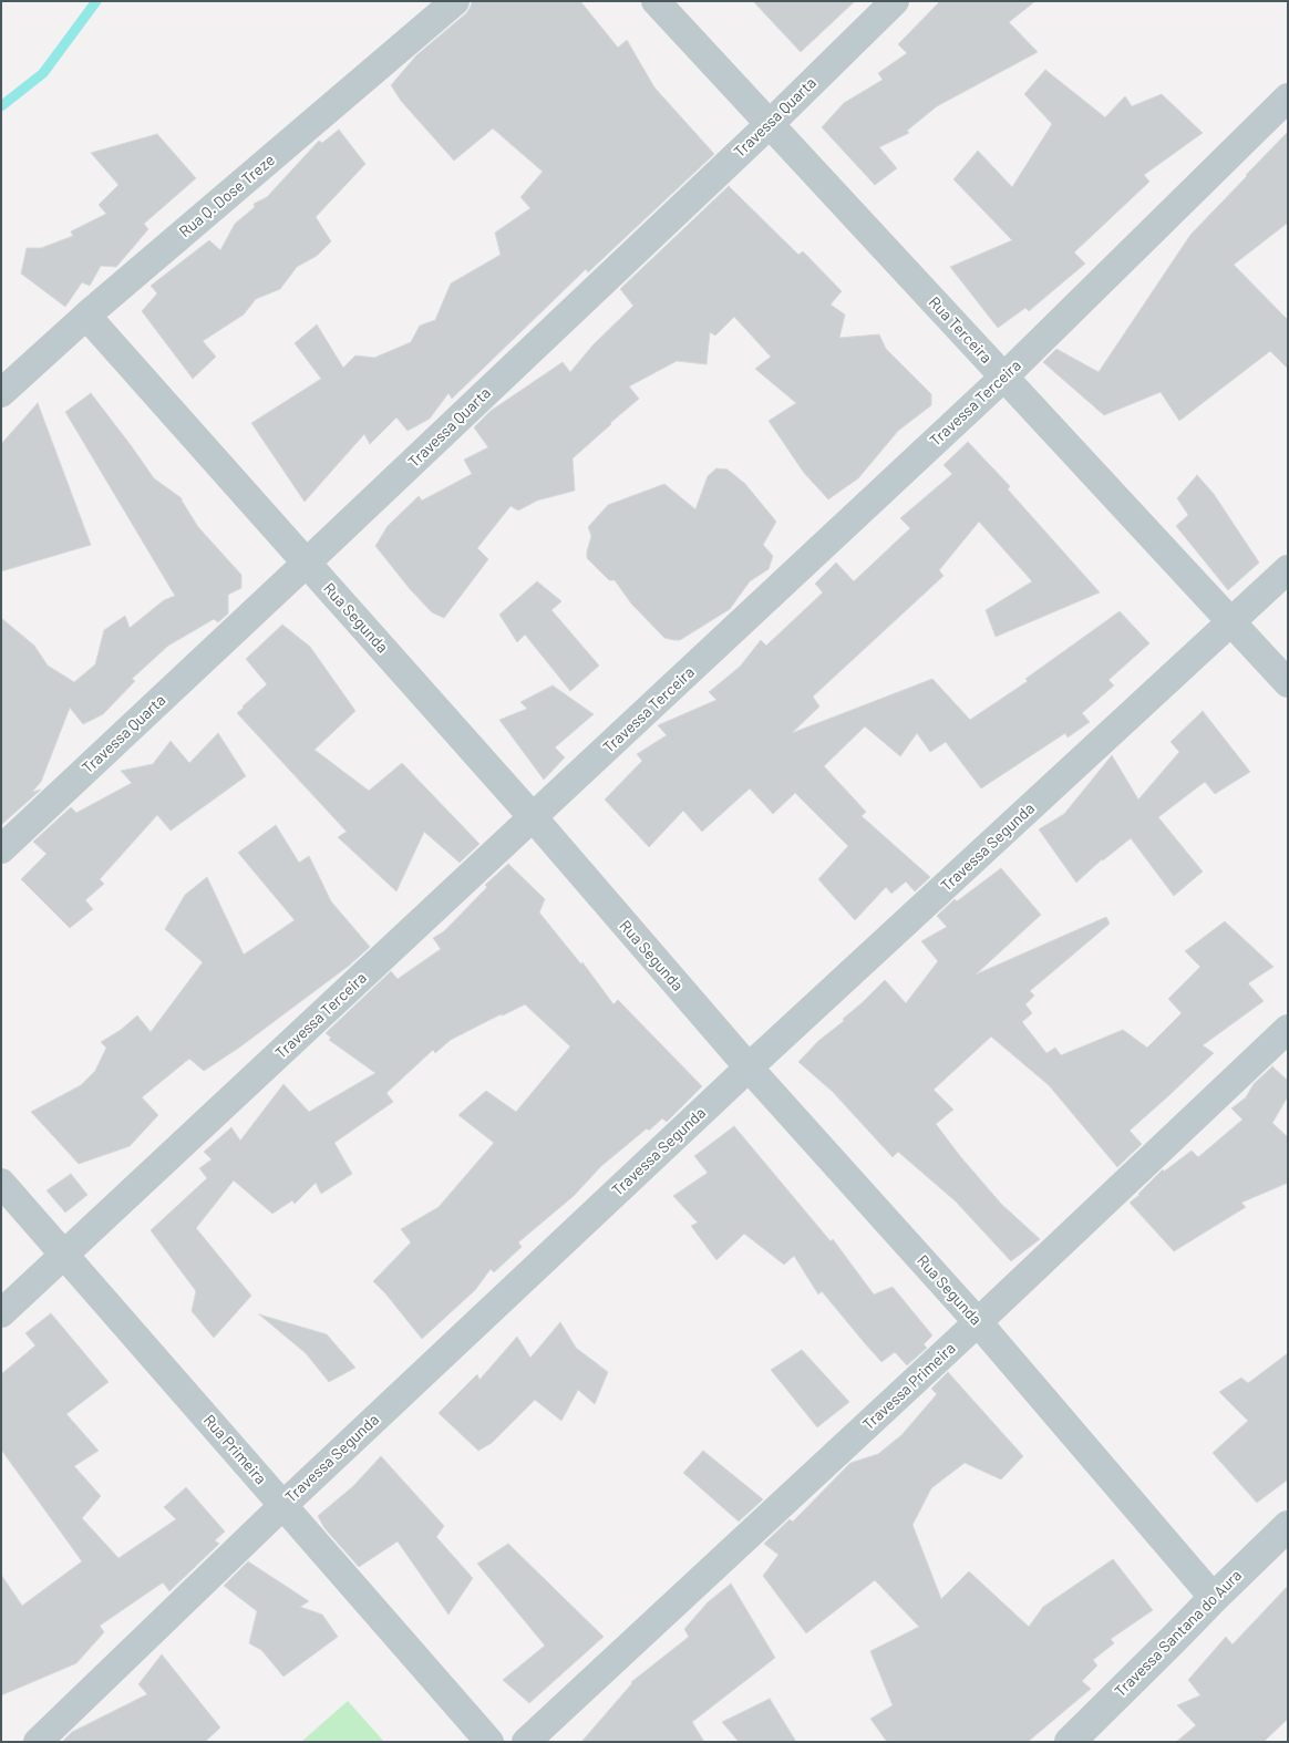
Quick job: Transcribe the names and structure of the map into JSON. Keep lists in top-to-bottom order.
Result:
{
  "streets": {
    "street": [
      "Travessa Quarta",
      "Rua Q. Dose Treze",
      "Rua Terceira",
      "Travessa Terceira",
      "Rua Segunda",
      "Travessa Segunda",
      "Travessa Primeira",
      "Rua Primeira",
      "Travessa Santana do Aura"
    ]
  },
  "crossings": [
    ["Travessa Quarta", "Rua Terceira"],
    ["Travessa Quarta", "Rua Segunda"],
    ["Rua Q. Dose Treze", "Rua Segunda"],
    ["Rua Terceira", "Travessa Terceira"],
    ["Rua Terceira", "Travessa Segunda"],
    ["Travessa Terceira", "Rua Segunda"],
    ["Travessa Terceira", "Rua Primeira"],
    ["Rua Segunda", "Travessa Segunda"],
    ["Rua Segunda", "Travessa Primeira"],
    ["Rua Segunda", "Travessa Santana do Aura"],
    ["Travessa Segunda", "Rua Primeira"]
  ]
}
